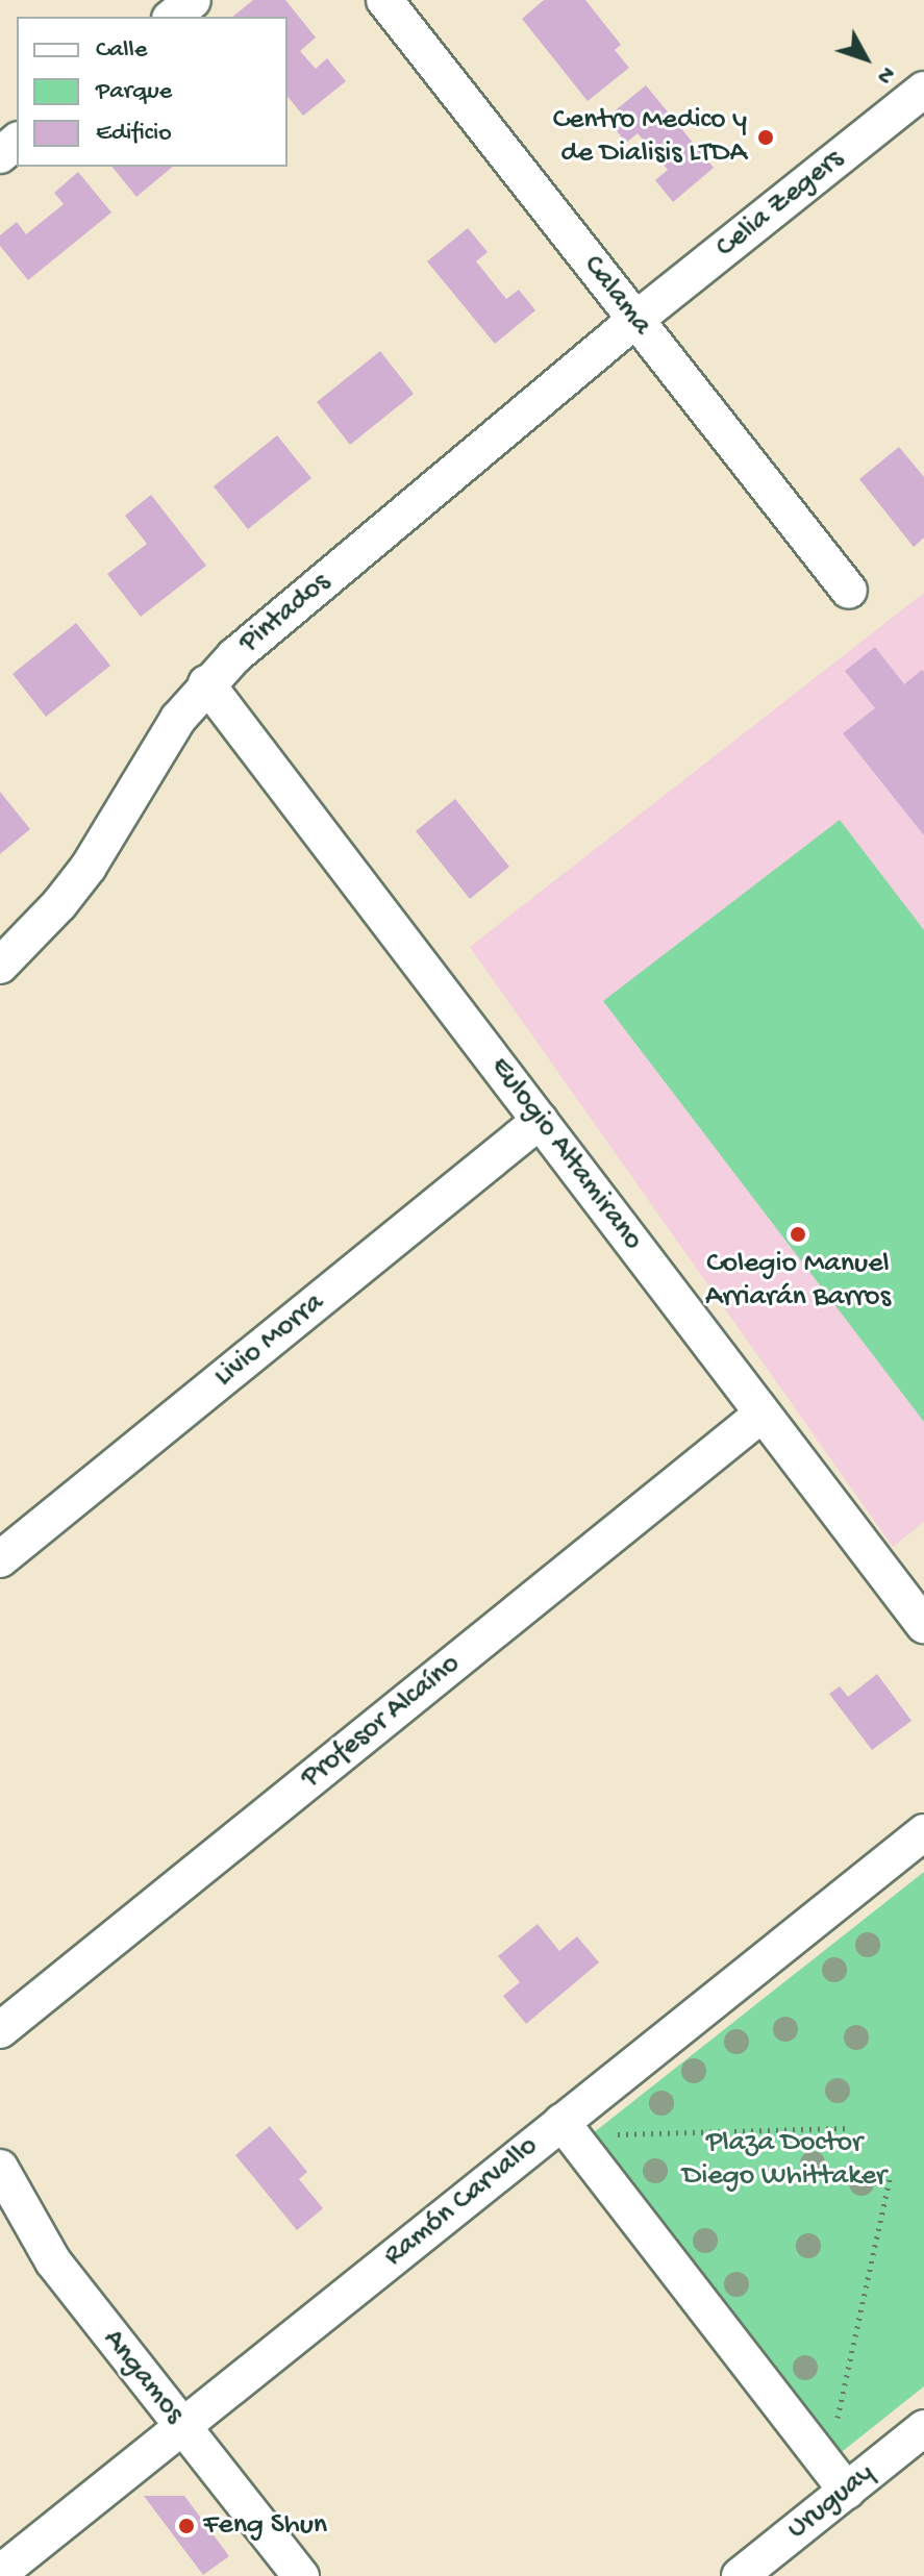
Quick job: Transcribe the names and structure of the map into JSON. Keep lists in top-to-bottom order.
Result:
{
  "streets": {
    "street": [
      "Celia Zegers",
      "Calama",
      "Pintados",
      "Eulogio Altamirano",
      "Livio Morra",
      "Profesor Alcaíno",
      "Ramón Carvallo",
      "Angamos",
      "Uruguay"
    ]
  },
  "crossings": [
    ["Celia Zegers", "Calama"],
    ["Celia Zegers", "Pintados"],
    ["Calama", "Pintados"],
    ["Pintados", "Eulogio Altamirano"],
    ["Eulogio Altamirano", "Livio Morra"],
    ["Eulogio Altamirano", "Profesor Alcaíno"],
    ["Ramón Carvallo", "Angamos"]
  ],
  "parks": ["Plaza Doctor Diego Whittaker"],
  "places": ["Centro Medico y de Dialisis LTDA", "Colegio Manuel Arriarán Barros", "Feng Shun"],
  "legend": ["Calle", "Parque", "Edificio"],
  "north": "bottom right"
}
